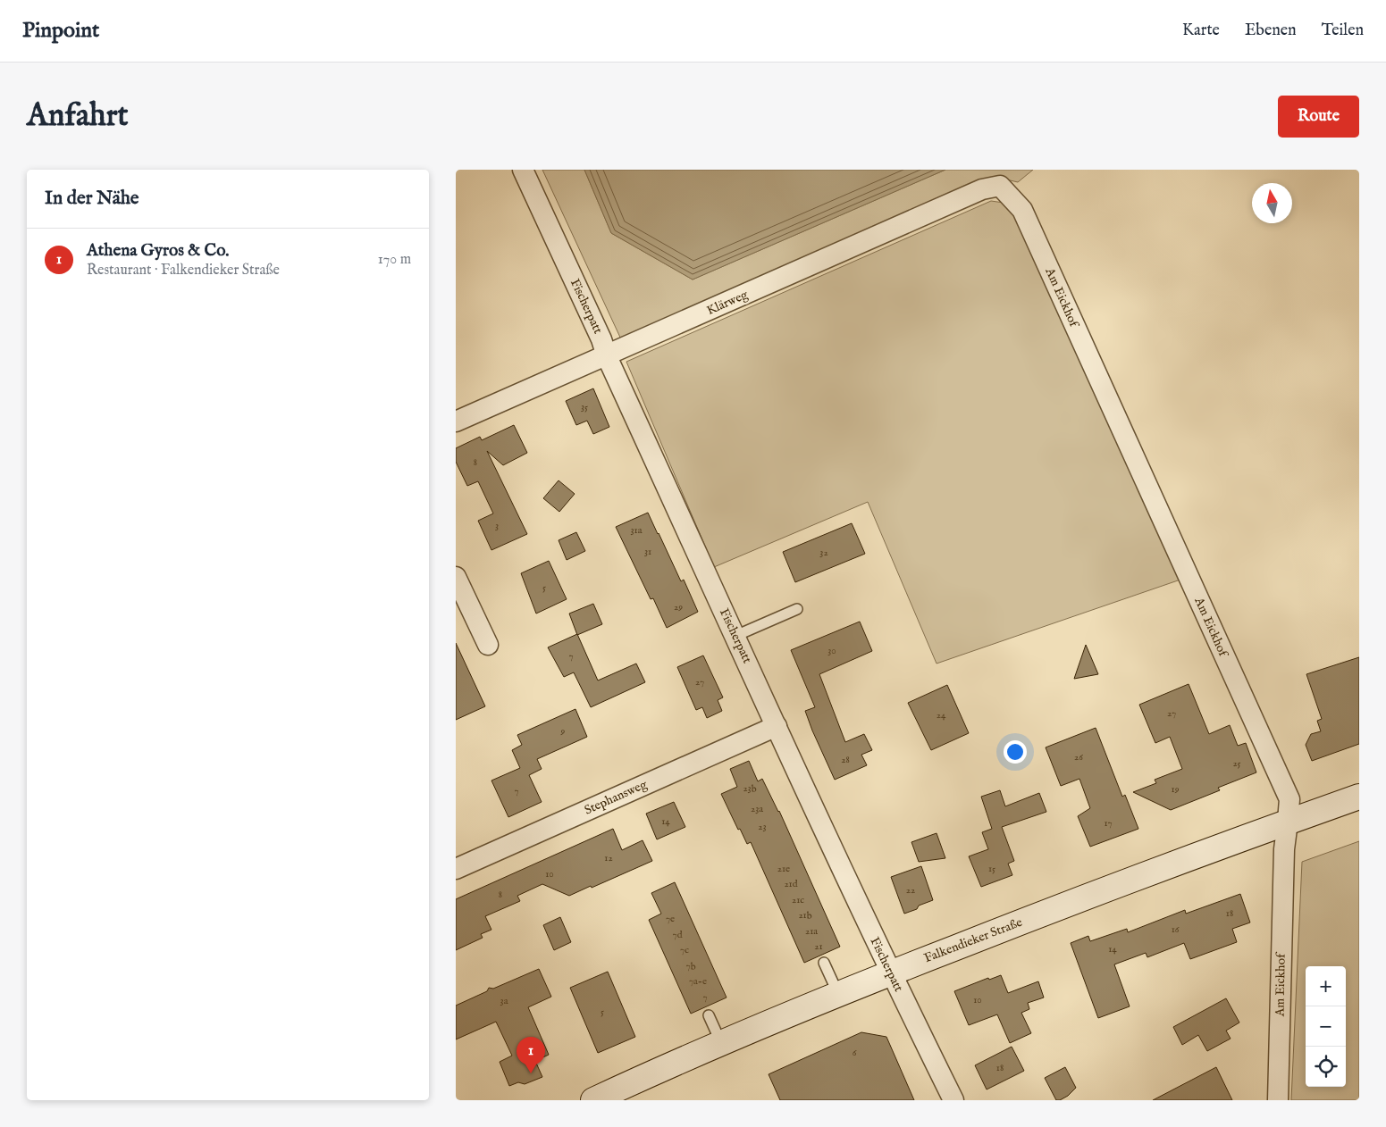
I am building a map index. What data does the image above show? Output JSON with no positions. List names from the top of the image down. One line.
{"streets":{"street":["Am Eickhof","Klärweg","Fischerpatt","Stephansweg","Falkendieker Straße"]},"crossings":[["Am Eickhof","Klärweg"],["Am Eickhof","Falkendieker Straße"],["Klärweg","Fischerpatt"],["Fischerpatt","Stephansweg"],["Fischerpatt","Falkendieker Straße"]],"house_numbers":["35","8","3","31a","31","32","5","29","30","7","27","27","24","9","26","28","25","23b","19","7","23a","14","17","23","12","21e","15","10","21d","22","8","21c","18","21b","7e","16","21a","7d","21","14","7c","7b","7a-e","7","10","3a","5","6","18"],"north":"top","page":{"header":"Pinpoint","nav":["Karte","Ebenen","Teilen"],"buttons":"Route","title":"Anfahrt","heading":"In der Nähe","list":[{"mark":"1","name":"Athena Gyros & Co.","note":"Restaurant · Falkendieker Straße","value":"170 m"}],"map_buttons":["+","−"],"pins":"1"}}
